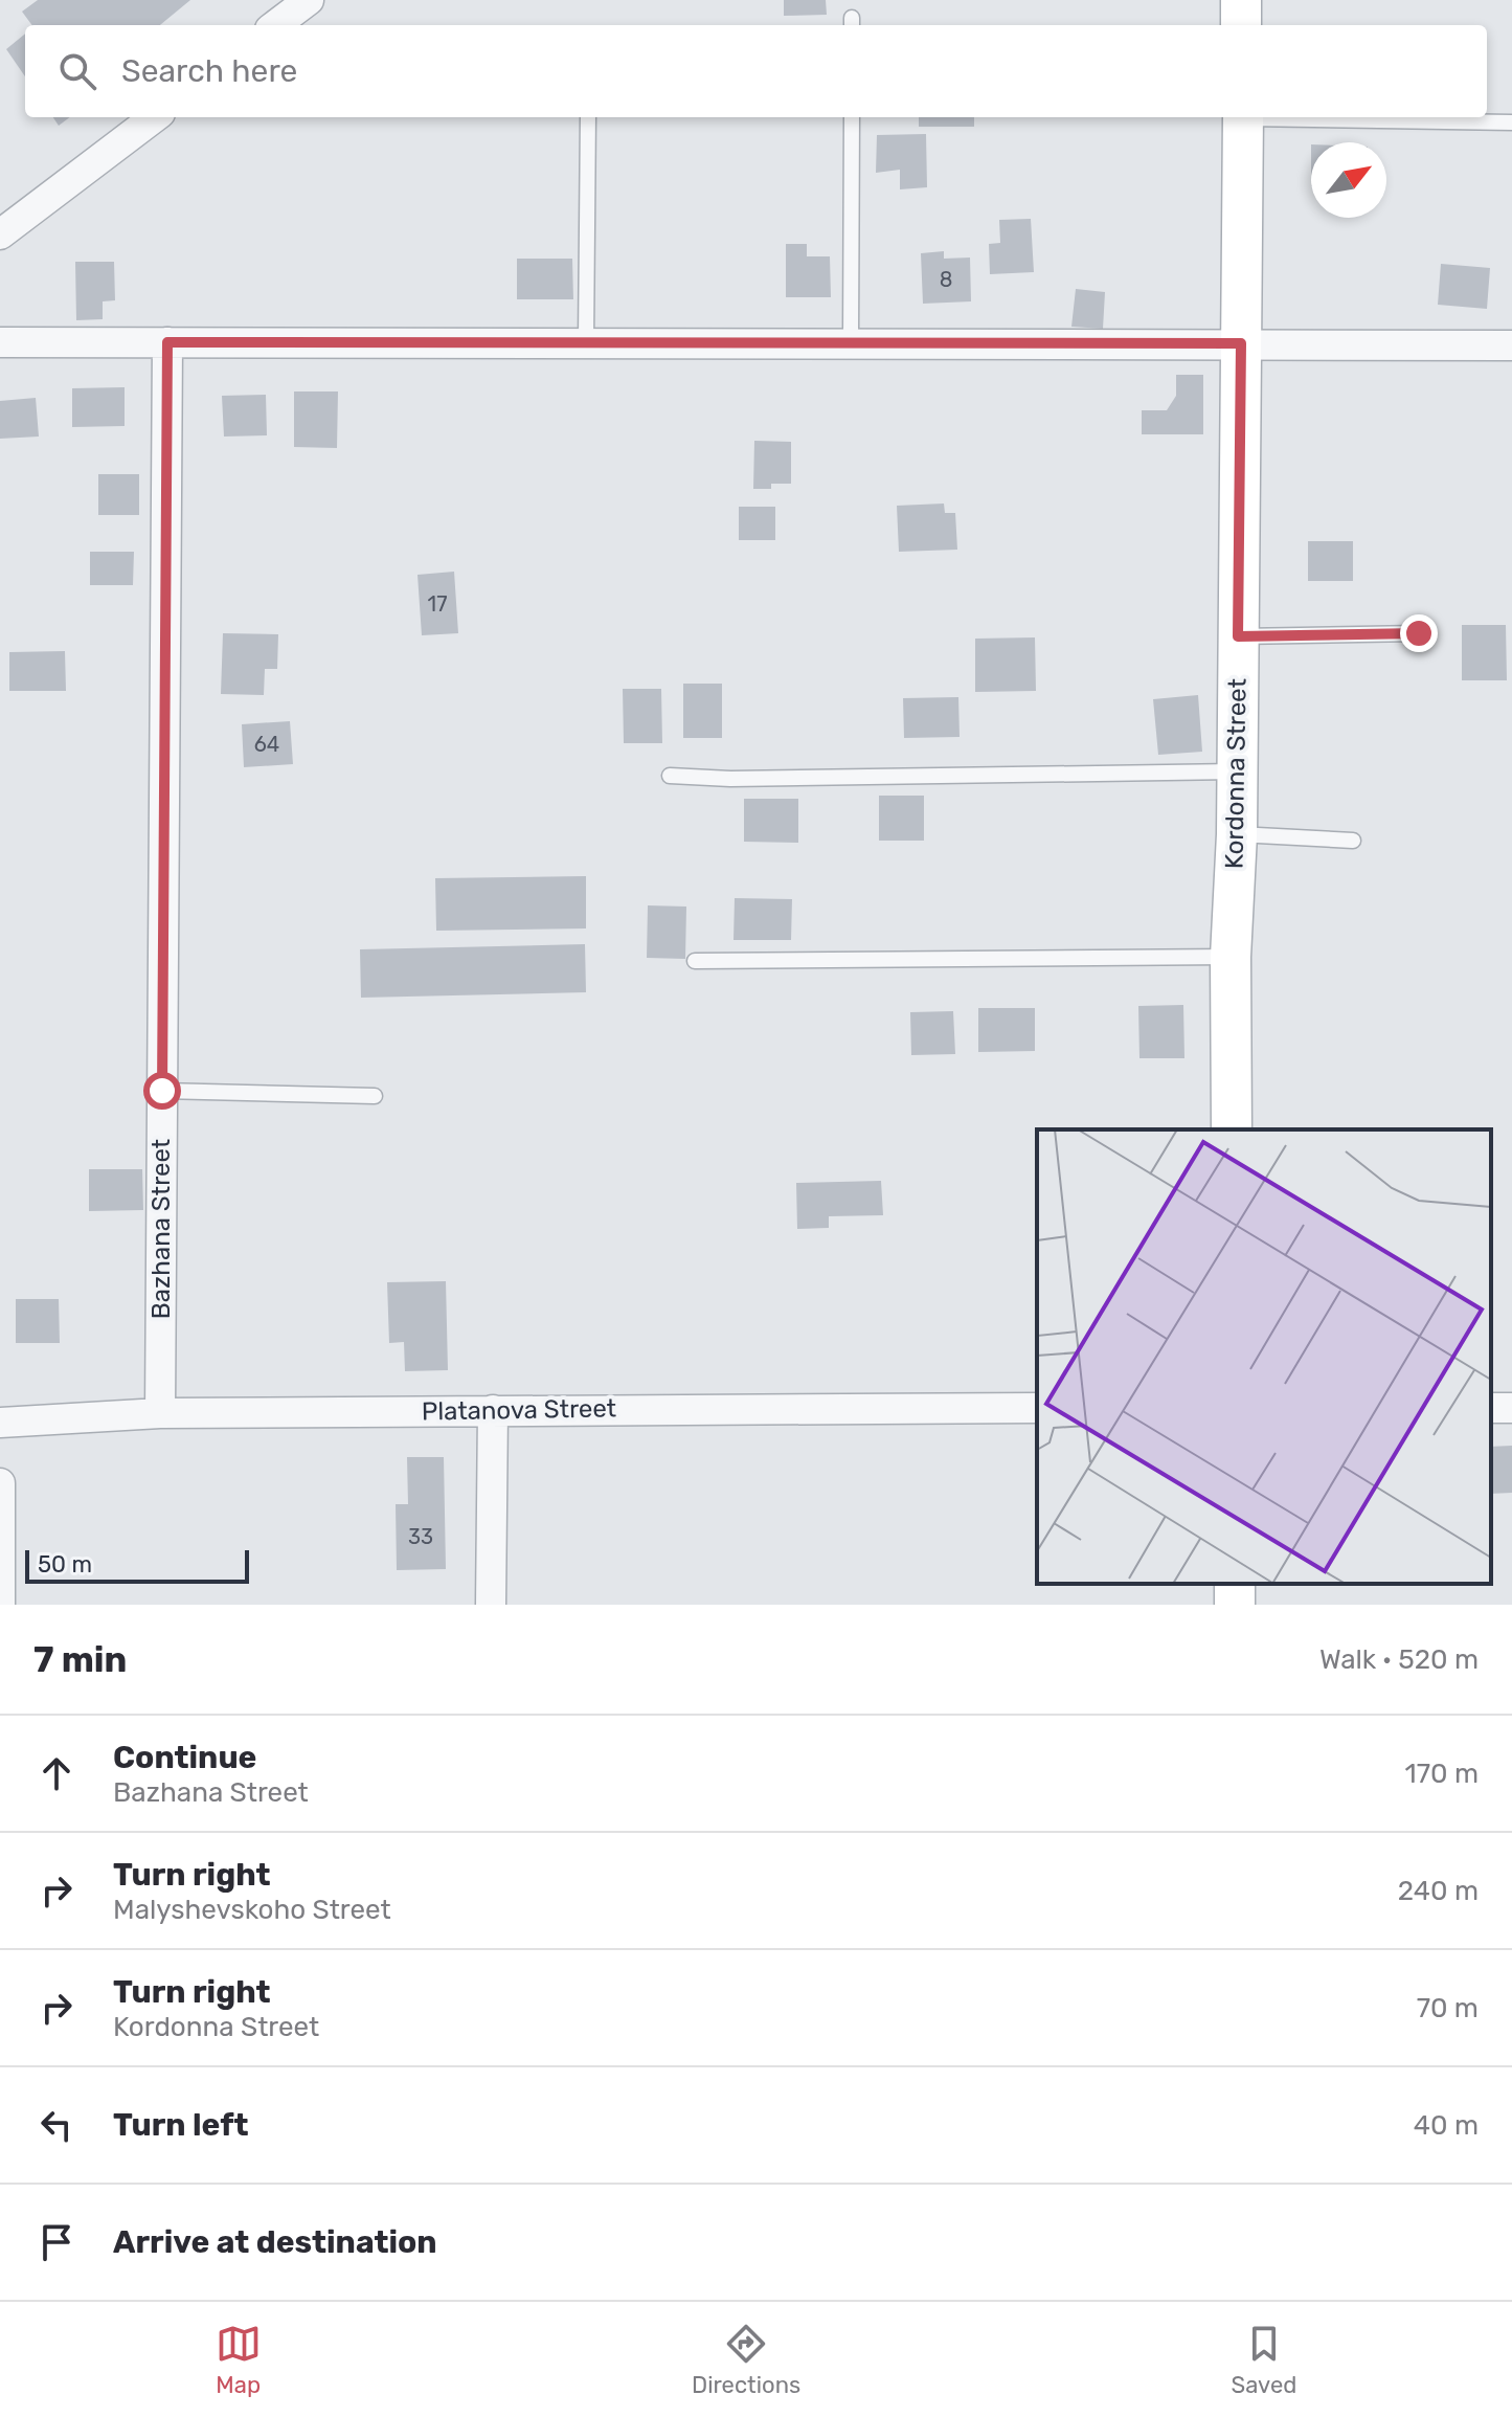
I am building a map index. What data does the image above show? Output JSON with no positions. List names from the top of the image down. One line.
{"streets":{"main road":["Kordonna Street"],"street":["Bazhana Street","Platanova Street"]},"crossings":[["Bazhana Street","Platanova Street"]],"house_numbers":["8","17","64","33"],"scale_bar":"50 m","north":"top right","page":{"search":"Search here","scale":"50 m","heading":["7 min","Walk · 520 m"],"list":[["Continue","Bazhana Street","170 m"],["Turn right","Malyshevskoho Street","240 m"],["Turn right","Kordonna Street","70 m"],["Turn left","40 m"],"Arrive at destination"],"nav":["Map","Directions","Saved"]}}
